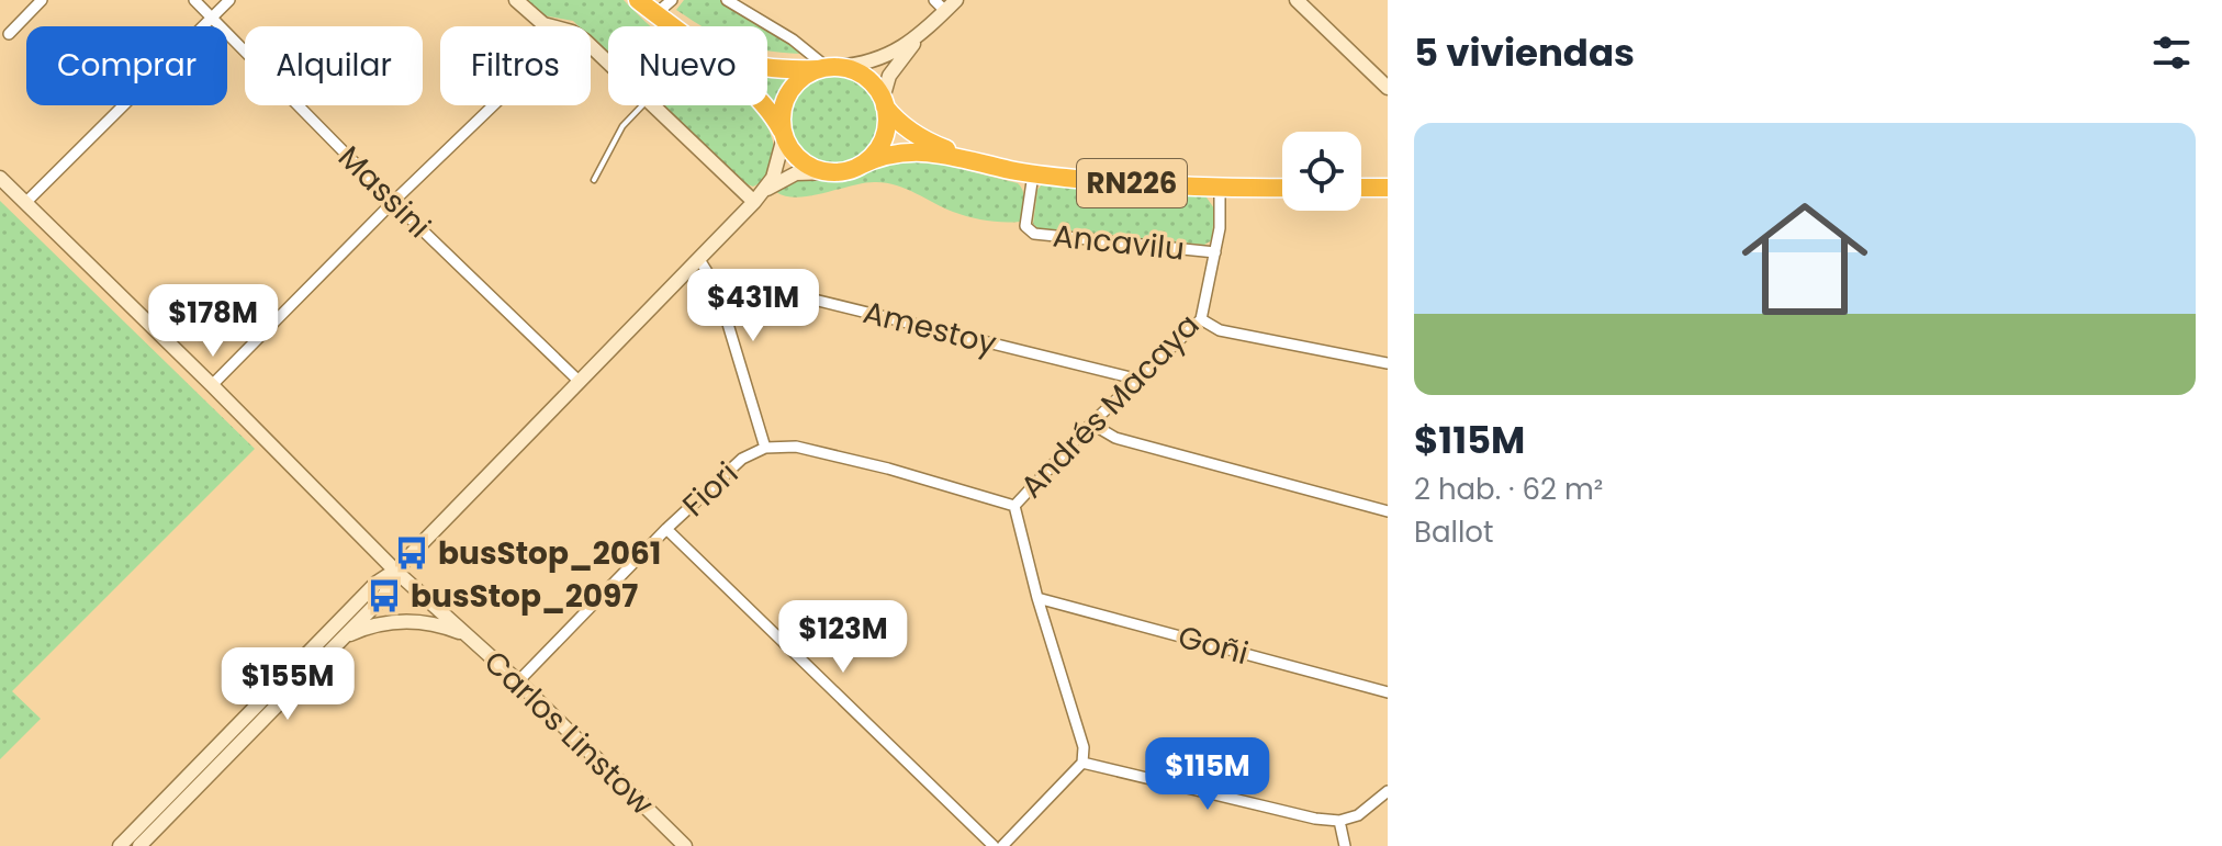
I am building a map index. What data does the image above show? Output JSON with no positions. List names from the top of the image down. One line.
{"streets":{"highway":["RN226"],"main road":["Carlos Linstow"],"street":["Massini","Ancavilu","Amestoy","Andrés Macaya","Fiori","Goñi"]},"crossings":[["RN226","Ancavilu"],["RN226","Andrés Macaya"],["Ancavilu","Andrés Macaya"],["Amestoy","Andrés Macaya"],["Amestoy","Fiori"],["Andrés Macaya","Goñi"],["Fiori","Carlos Linstow"]],"places":{"bus stop":["busStop_2061","busStop_2097"]},"page":{"heading":"5 viviendas","chip":["Comprar","Alquilar","Filtros","Nuevo"],"list":[{"name":"$115M","note":"2 hab. · 62 m² · Ballot"}],"price":["$431M","$178M","$123M","$155M","$115M"]}}
